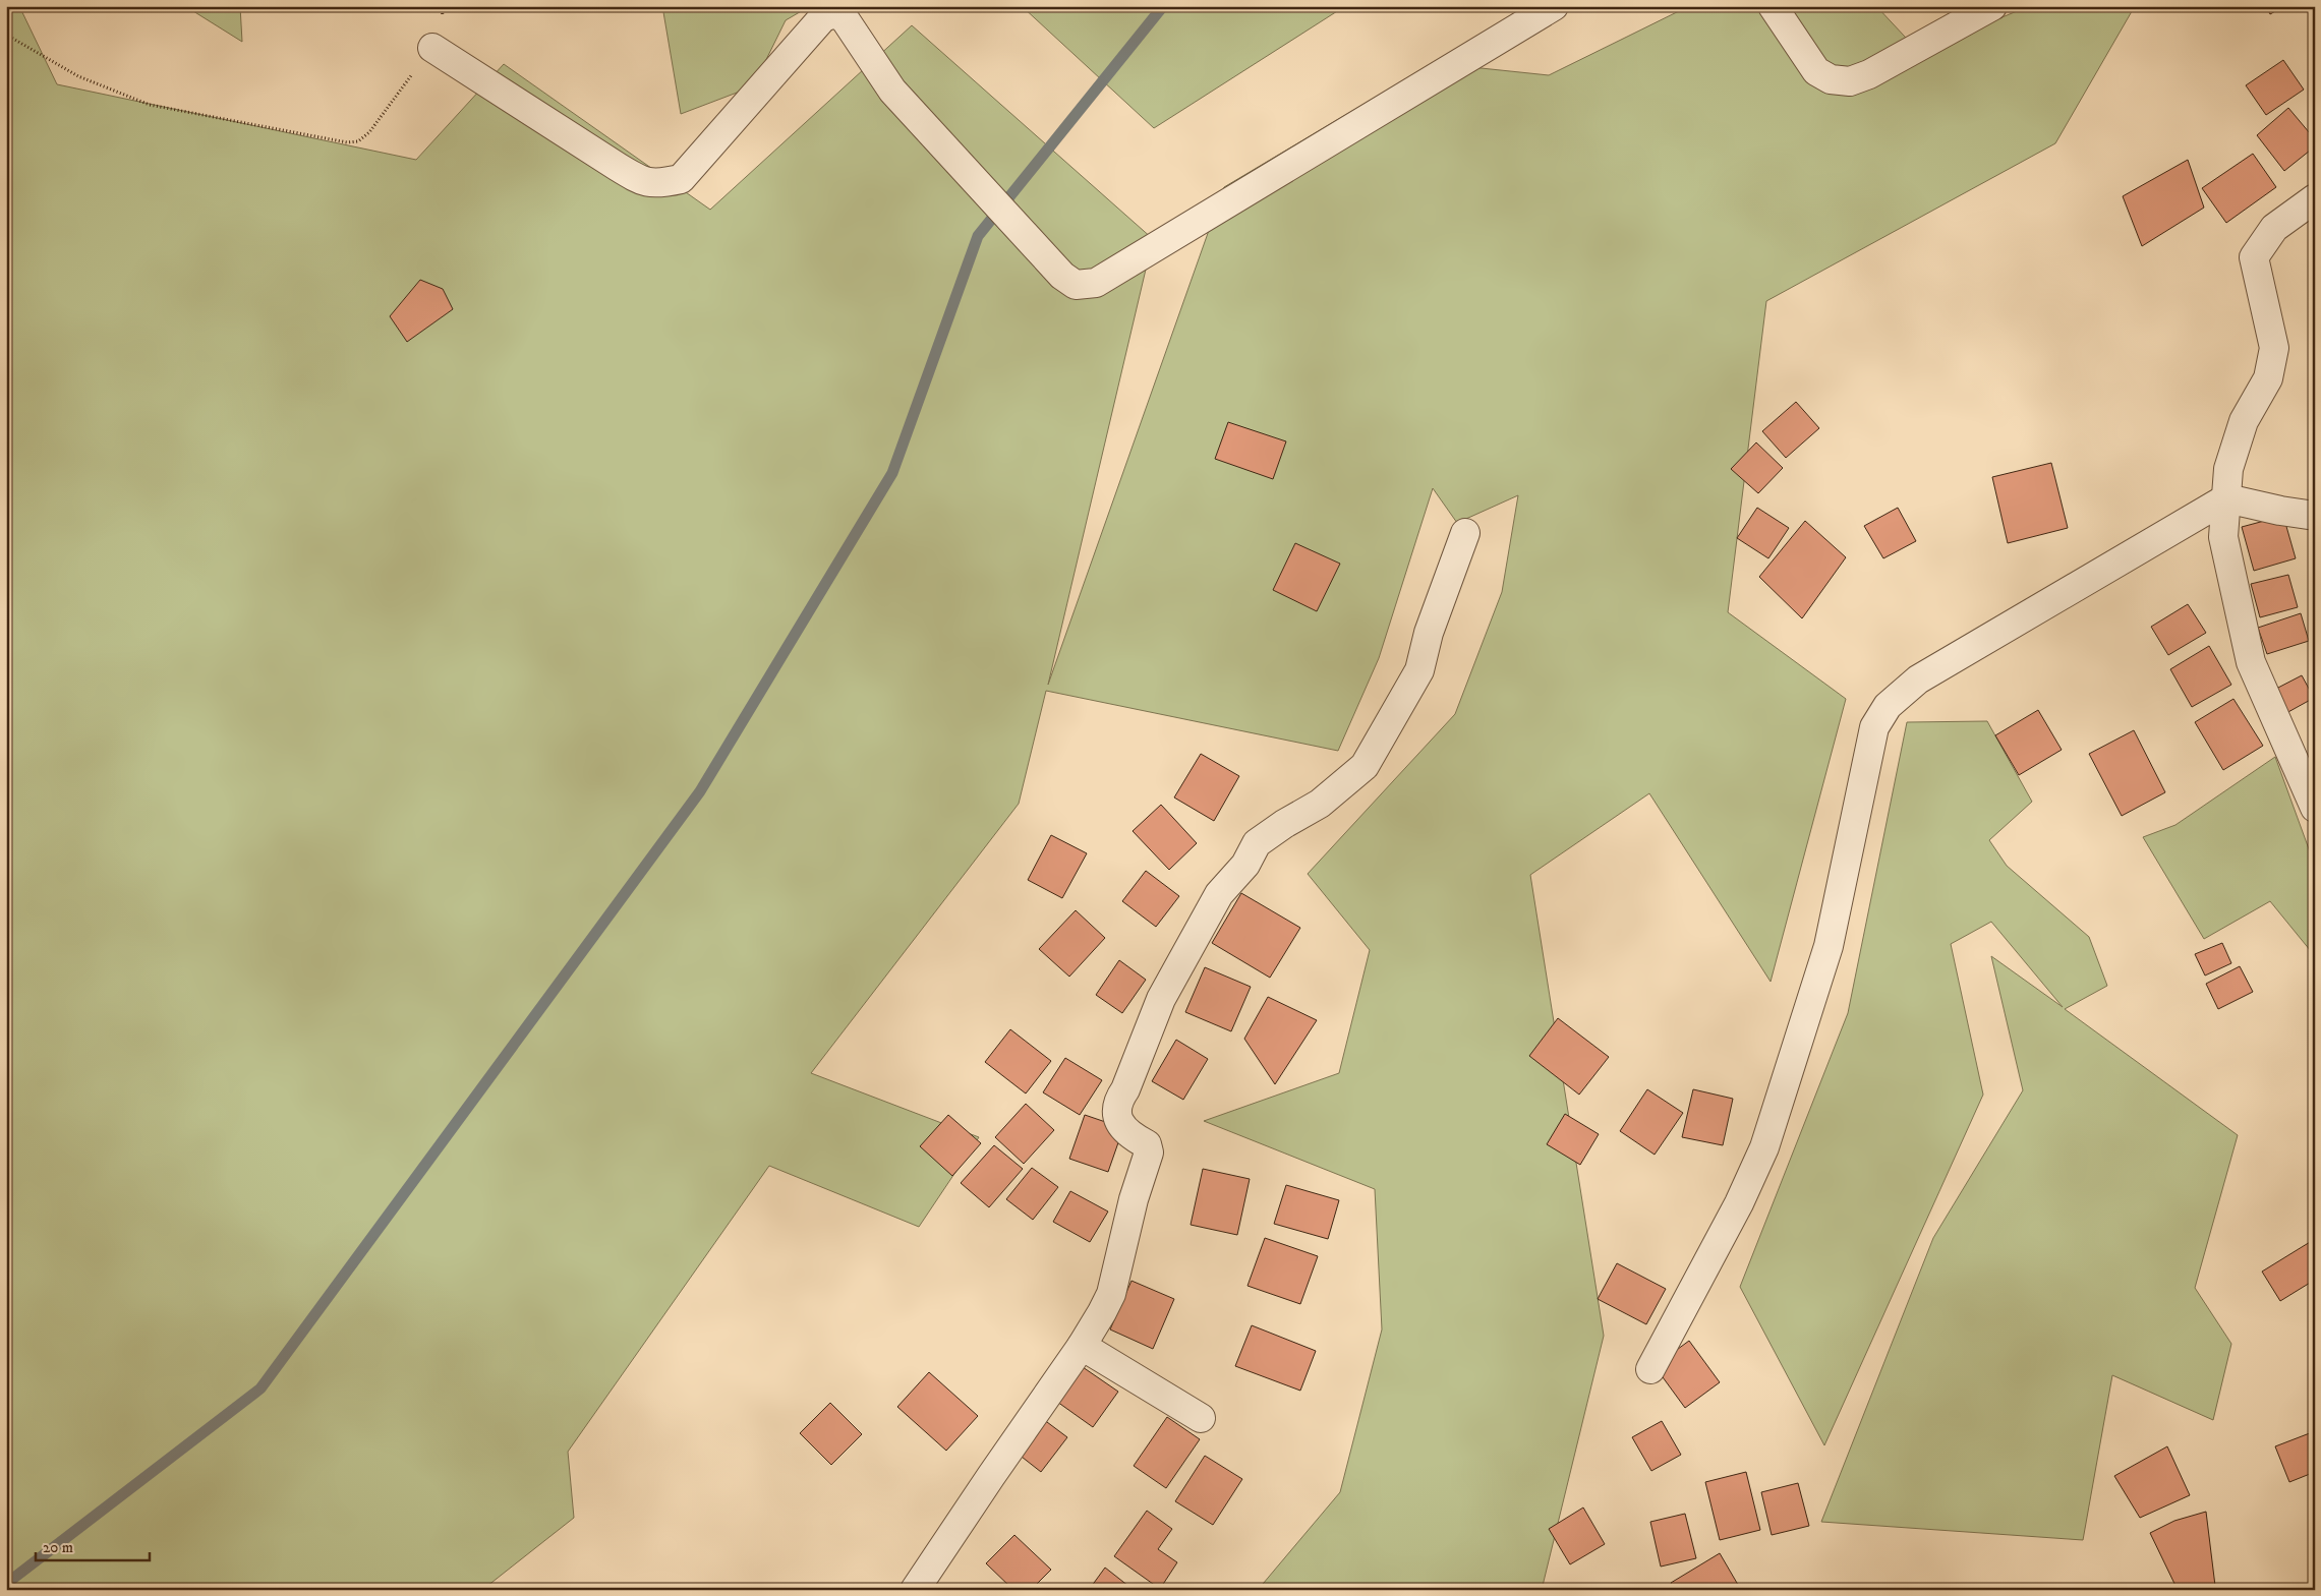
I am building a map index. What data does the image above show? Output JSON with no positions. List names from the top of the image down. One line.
{"scale_bar":"20 m"}
